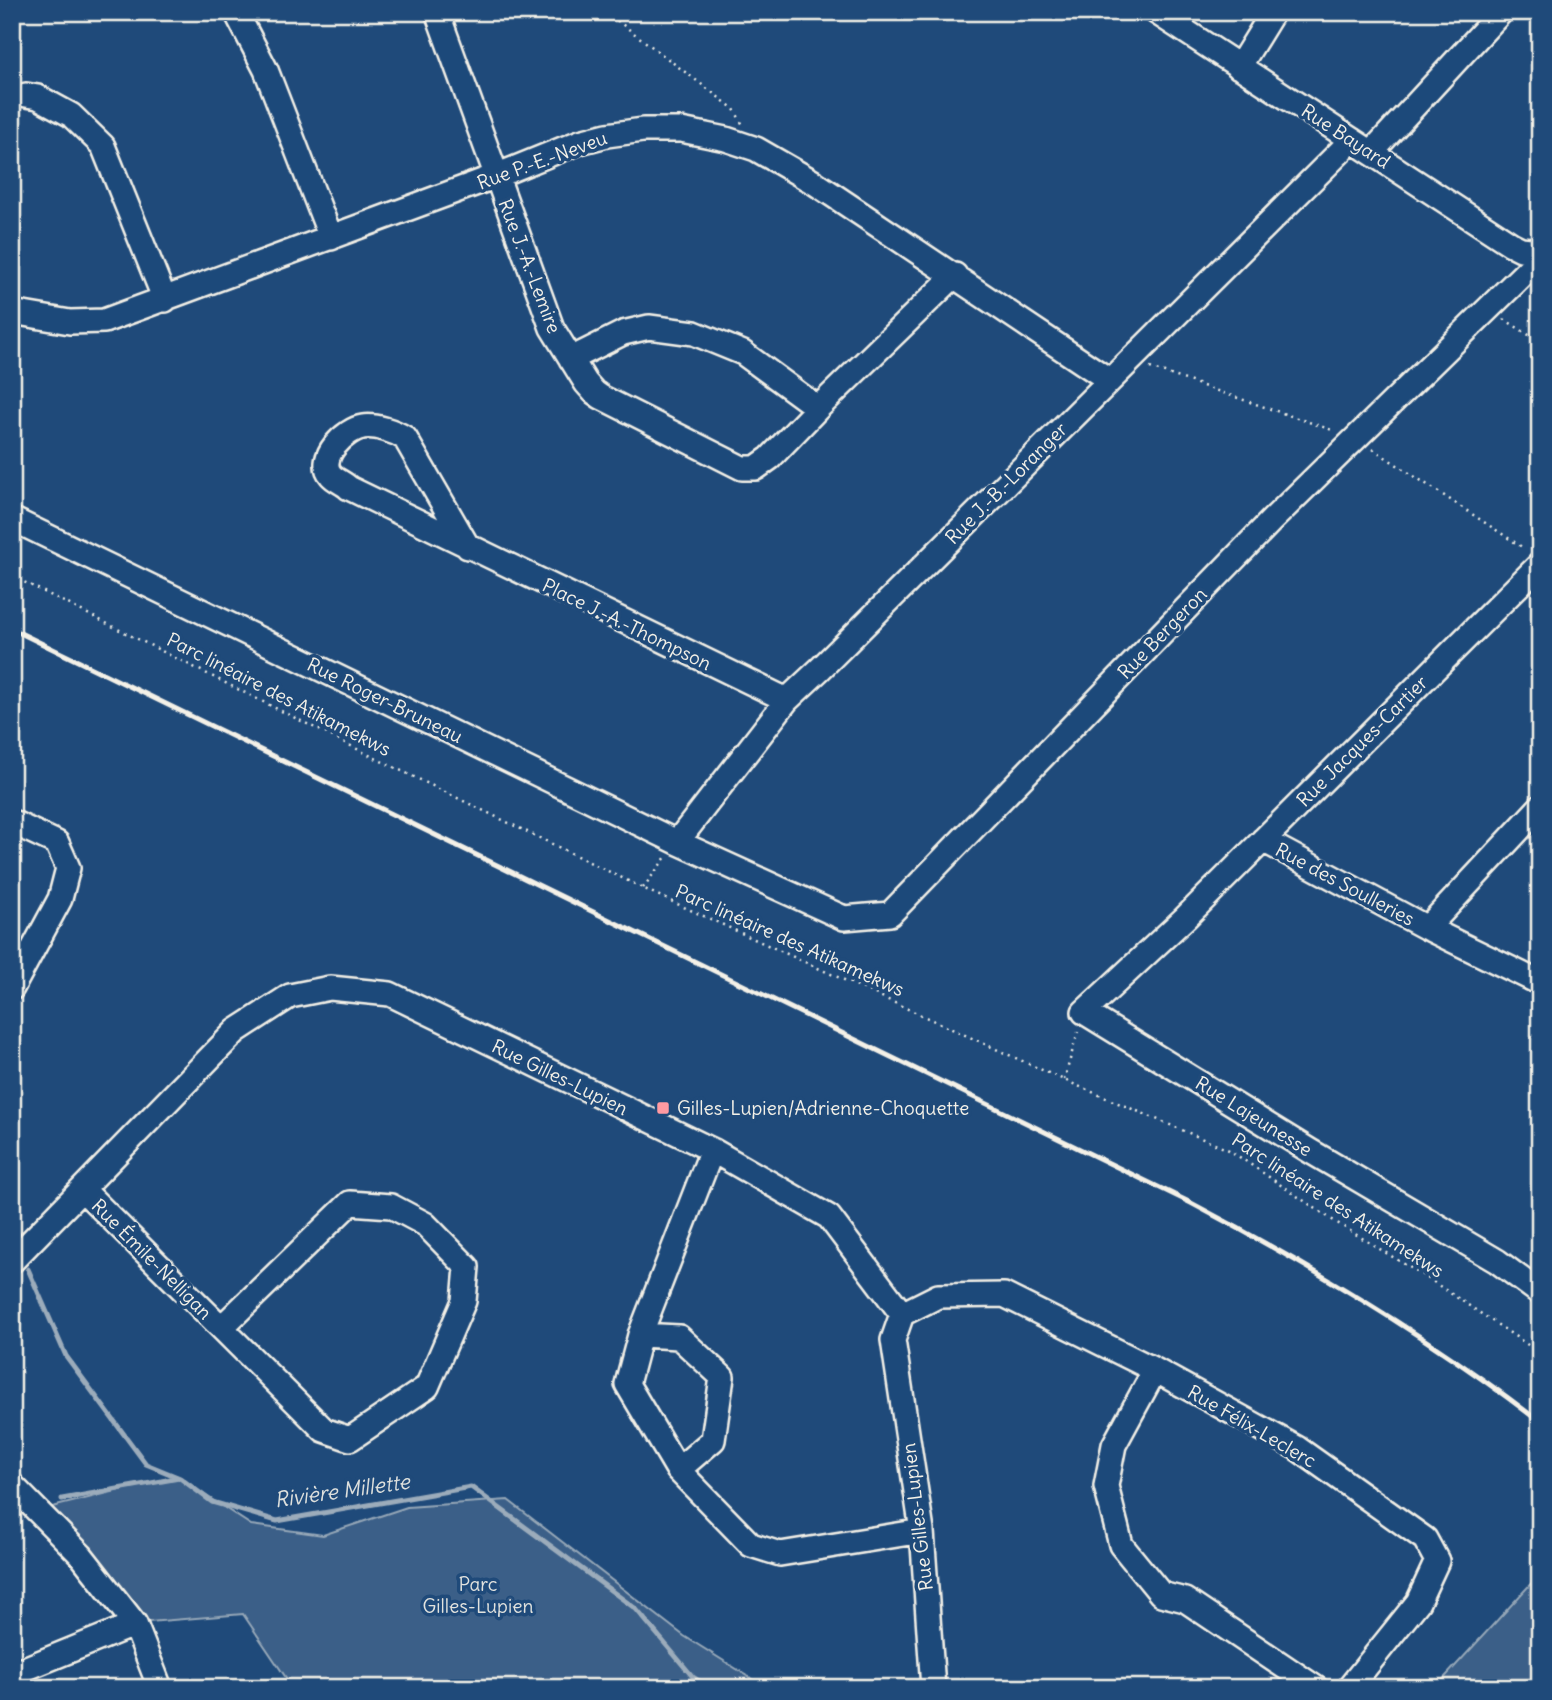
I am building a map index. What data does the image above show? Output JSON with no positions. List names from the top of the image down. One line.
{"streets":{"street":["Rue Bayard","Rue P.-E.-Neveu","Rue J.-A.-Lemire","Rue J.-B.-Loranger","Place J.-A.-Thompson","Rue Bergeron","Rue Roger-Bruneau","Rue Jacques-Cartier","Rue des Soulleries","Rue Gilles-Lupien","Rue Lajeunesse","Rue Émile-Nelligan","Rue Félix-Leclerc"],"path":["Parc linéaire des Atikamekws"]},"crossings":[["Rue Bayard","Rue J.-B.-Loranger"],["Rue P.-E.-Neveu","Rue J.-A.-Lemire"],["Rue P.-E.-Neveu","Rue J.-B.-Loranger"],["Rue J.-B.-Loranger","Place J.-A.-Thompson"],["Rue J.-B.-Loranger","Rue Roger-Bruneau"],["Rue Bergeron","Rue Roger-Bruneau"],["Rue Jacques-Cartier","Rue des Soulleries"],["Rue Jacques-Cartier","Rue Lajeunesse"],["Rue Gilles-Lupien","Rue Émile-Nelligan"],["Rue Gilles-Lupien","Rue Félix-Leclerc"]],"water":["Rivière Millette"],"parks":["Parc Gilles-Lupien"],"places":{"transit":["Gilles-Lupien/Adrienne-Choquette"]}}
